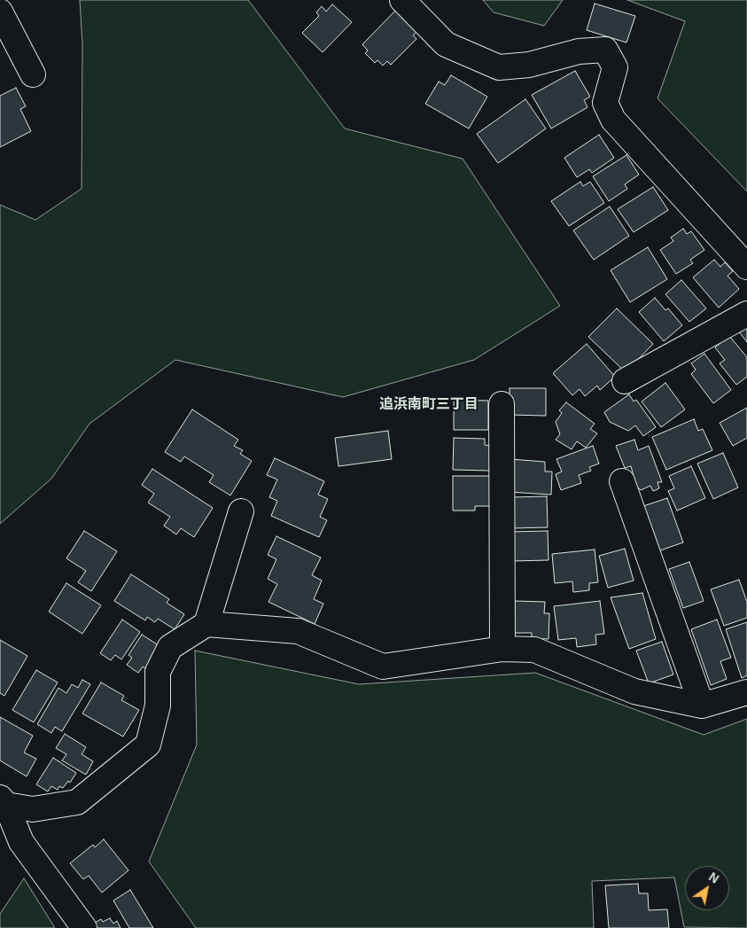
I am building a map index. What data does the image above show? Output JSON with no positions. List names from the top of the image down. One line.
{"districts":["追浜南町三丁目"],"north":"top right"}
